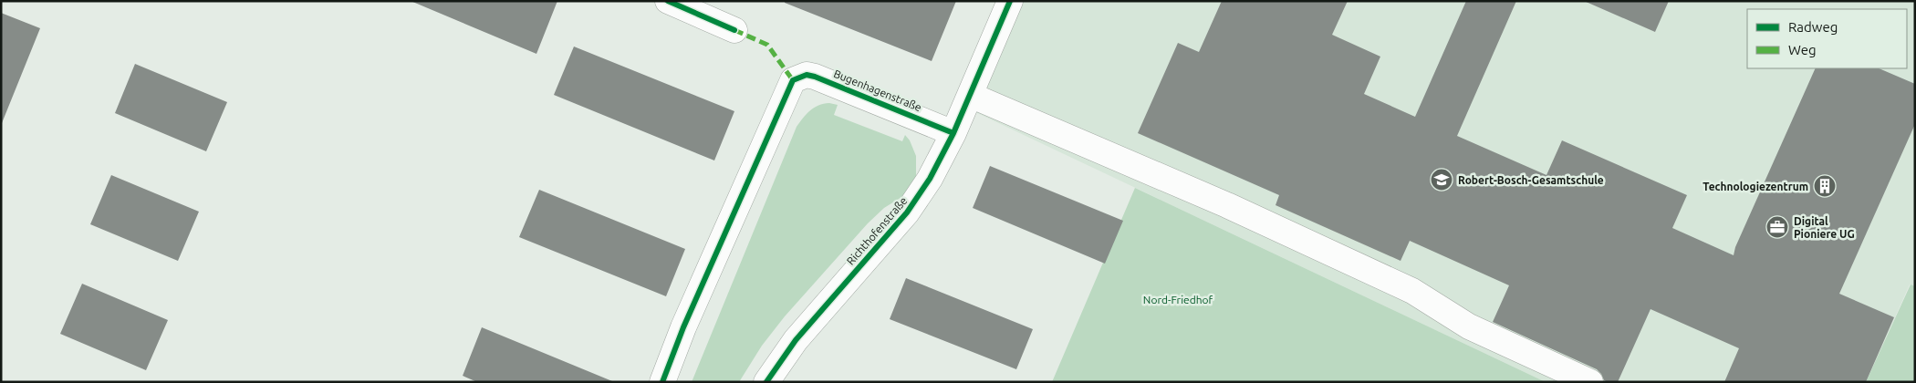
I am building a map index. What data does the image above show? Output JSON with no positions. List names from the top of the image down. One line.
{"streets":{"street":["Bugenhagenstraße","Richthofenstraße"]},"crossings":[["Bugenhagenstraße","Richthofenstraße"]],"parks":["Nord-Friedhof"],"places":{"school or university":["Robert-Bosch-Gesamtschule"],"building":["Technologiezentrum"],"office":["Digital Pioniere UG"]},"legend":["Radweg","Weg"]}
